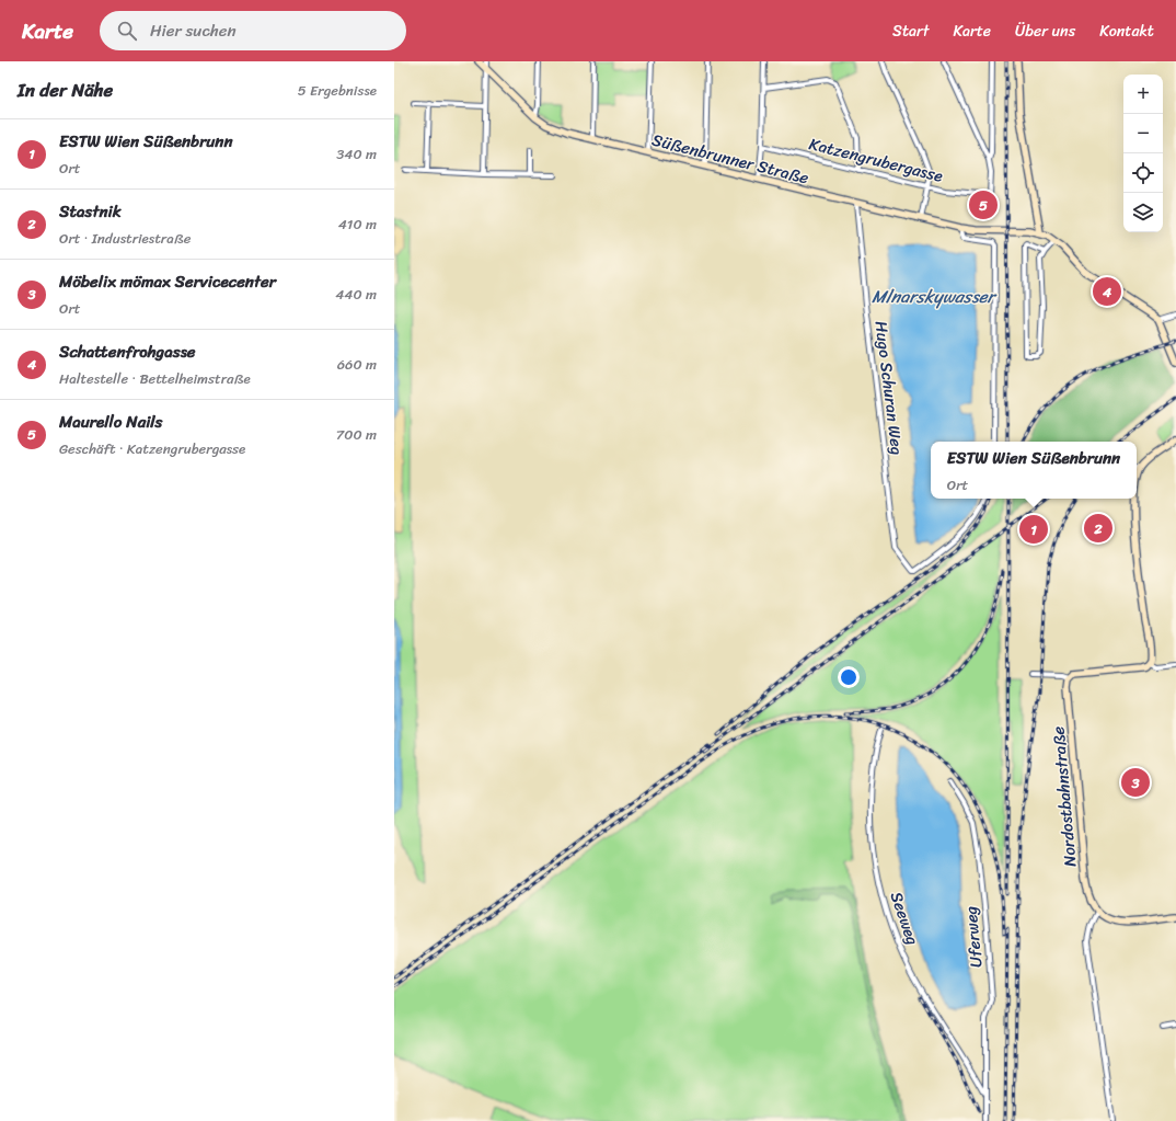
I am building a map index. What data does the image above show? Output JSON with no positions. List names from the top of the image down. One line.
{"streets":{"street":["Süßenbrunner Straße","Katzengrubergasse","Hugo Schuran Weg","Nordostbahnstraße","Seeweg","Uferweg"]},"crossings":[["Süßenbrunner Straße","Hugo Schuran Weg"],["Seeweg","Uferweg"]],"water":["Mlnarskywasser"],"page":{"header":"Karte","search":"Hier suchen","nav":["Start","Karte","Über uns","Kontakt"],"heading":["In der Nähe","5 Ergebnisse"],"map_buttons":["+","−"],"list":[{"mark":"1","name":"ESTW Wien Süßenbrunn","note":"Ort","value":"340 m"},{"mark":"2","name":"Stastnik","note":"Ort · Industriestraße","value":"410 m"},{"mark":"3","name":"Möbelix mömax Servicecenter","note":"Ort","value":"440 m"},{"mark":"4","name":"Schattenfrohgasse","note":"Haltestelle · Bettelheimstraße","value":"660 m"},{"mark":"5","name":"Maurello Nails","note":"Geschäft · Katzengrubergasse","value":"700 m"}],"pins":["5","4","2","1","3"],"popup":["ESTW Wien Süßenbrunn","Ort"]}}
